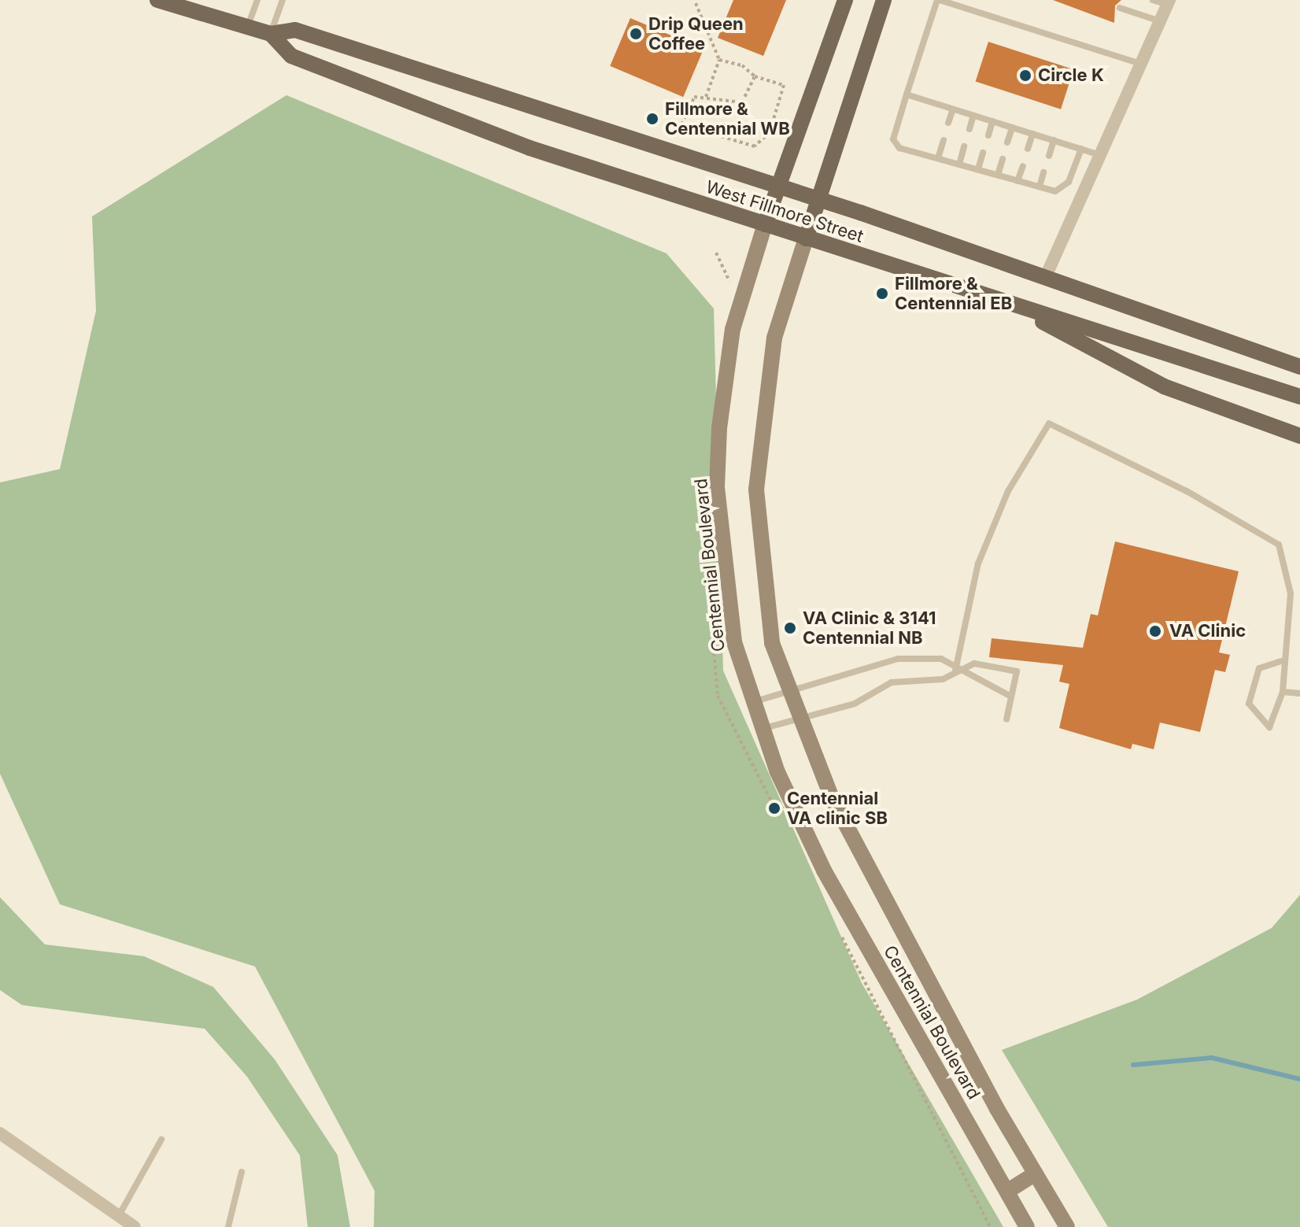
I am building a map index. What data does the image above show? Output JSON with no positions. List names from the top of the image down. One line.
{"streets":{"main road":["West Fillmore Street","Centennial Boulevard"]},"crossings":[["West Fillmore Street","Centennial Boulevard"]],"places":["Drip Queen Coffee","Circle K","Fillmore & Centennial WB","Fillmore & Centennial EB","VA Clinic & 3141 Centennial NB","VA Clinic","Centennial VA clinic SB"]}
